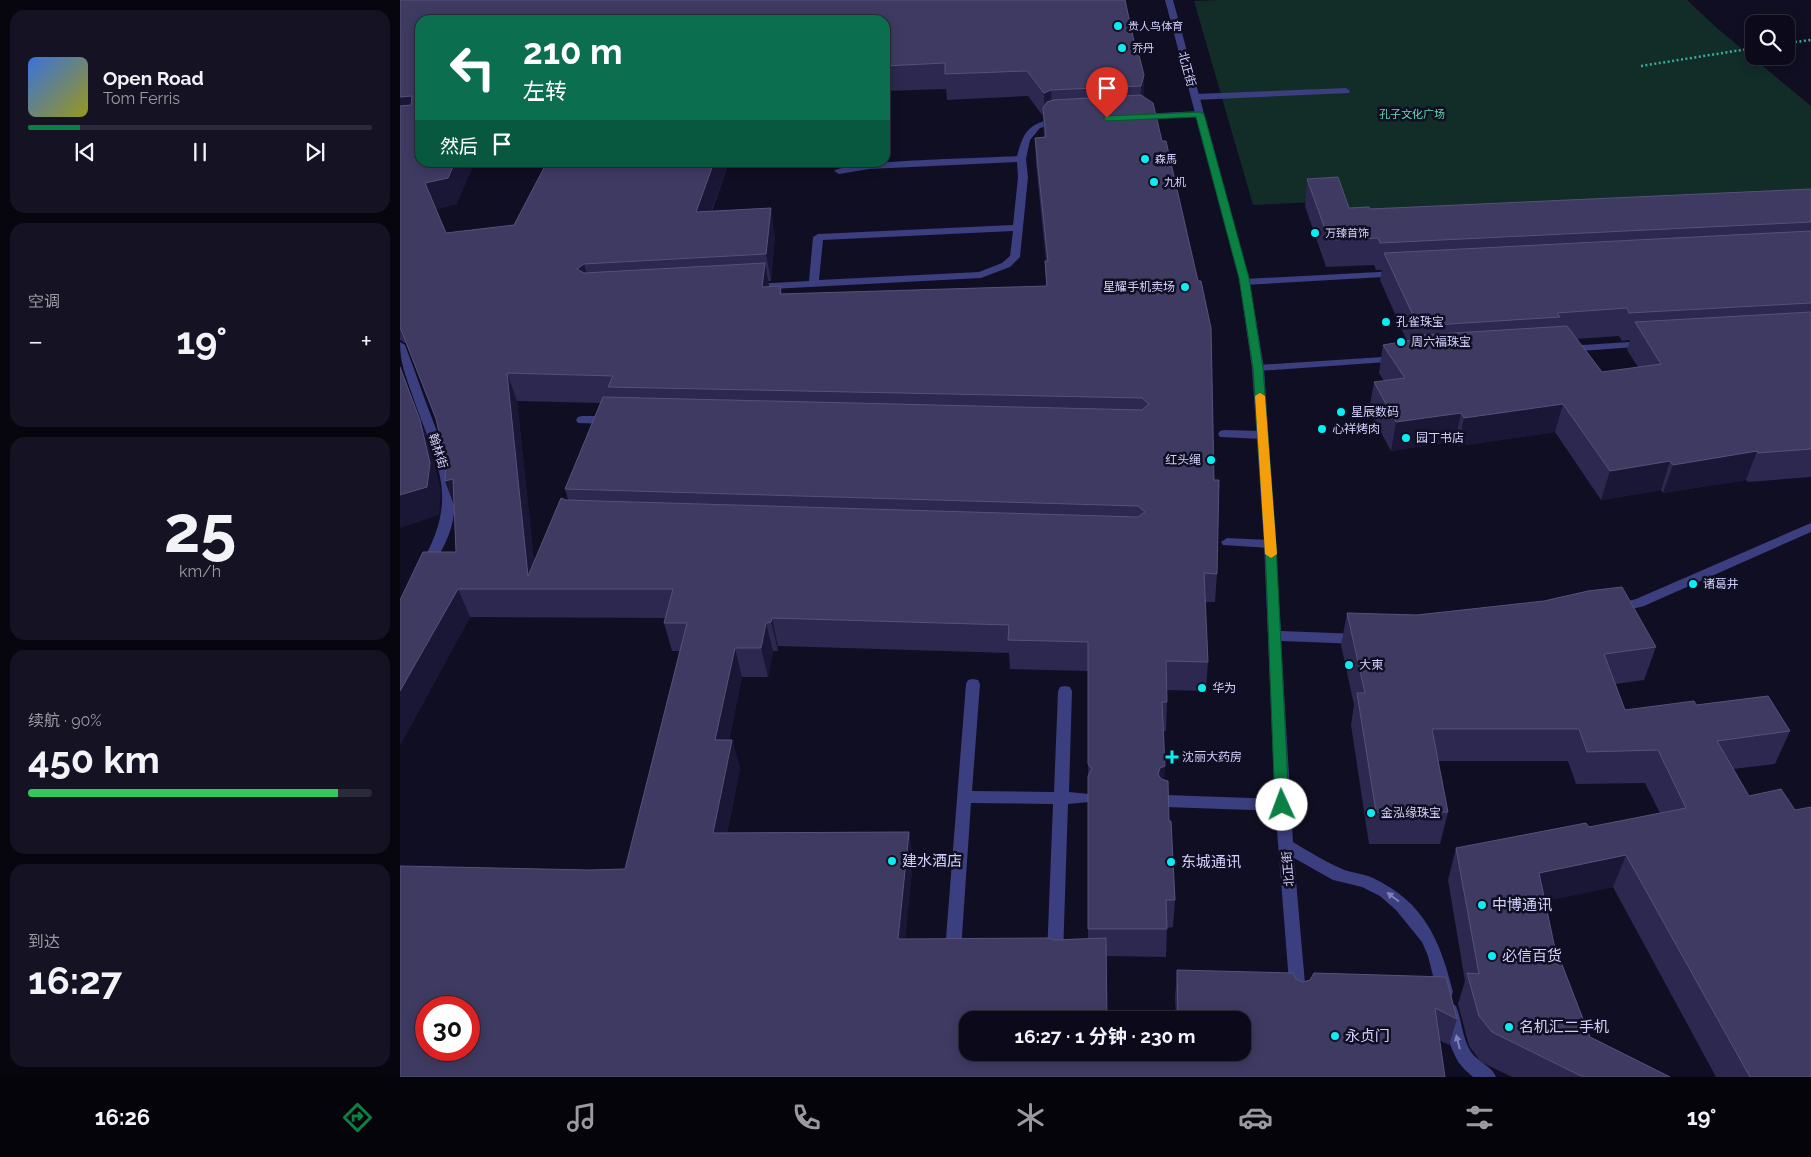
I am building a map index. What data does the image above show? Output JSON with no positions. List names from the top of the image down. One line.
{"streets":{"street":["北正街","翰林街"]},"parks":["孔子文化广场"],"places":{"other":["贵人鸟体育","乔丹","森馬","九机","万臻首饰","星耀手机卖场","孔雀珠宝","周六福珠宝","星辰数码","心祥烤肉","园丁书店","红头绳","诸葛井","大東","华为","金泓缘珠宝","建水酒店","东城通讯","中博通讯","必信百货","名机汇二手机","永贞门"],"health":["沈丽大药房"]},"page":{"turn":["210 m","左转"],"song":["Open Road","Tom Ferris"],"then":"然后","tile":["空调",["25","km/h"],["续航 · 90%","450 km"],["到达","16:27"]],"heat":["−","19°","+"],"limit":"30","trip":"16:27 · 1 分钟 · 230 m","tabs":["16:26","19°"]}}
